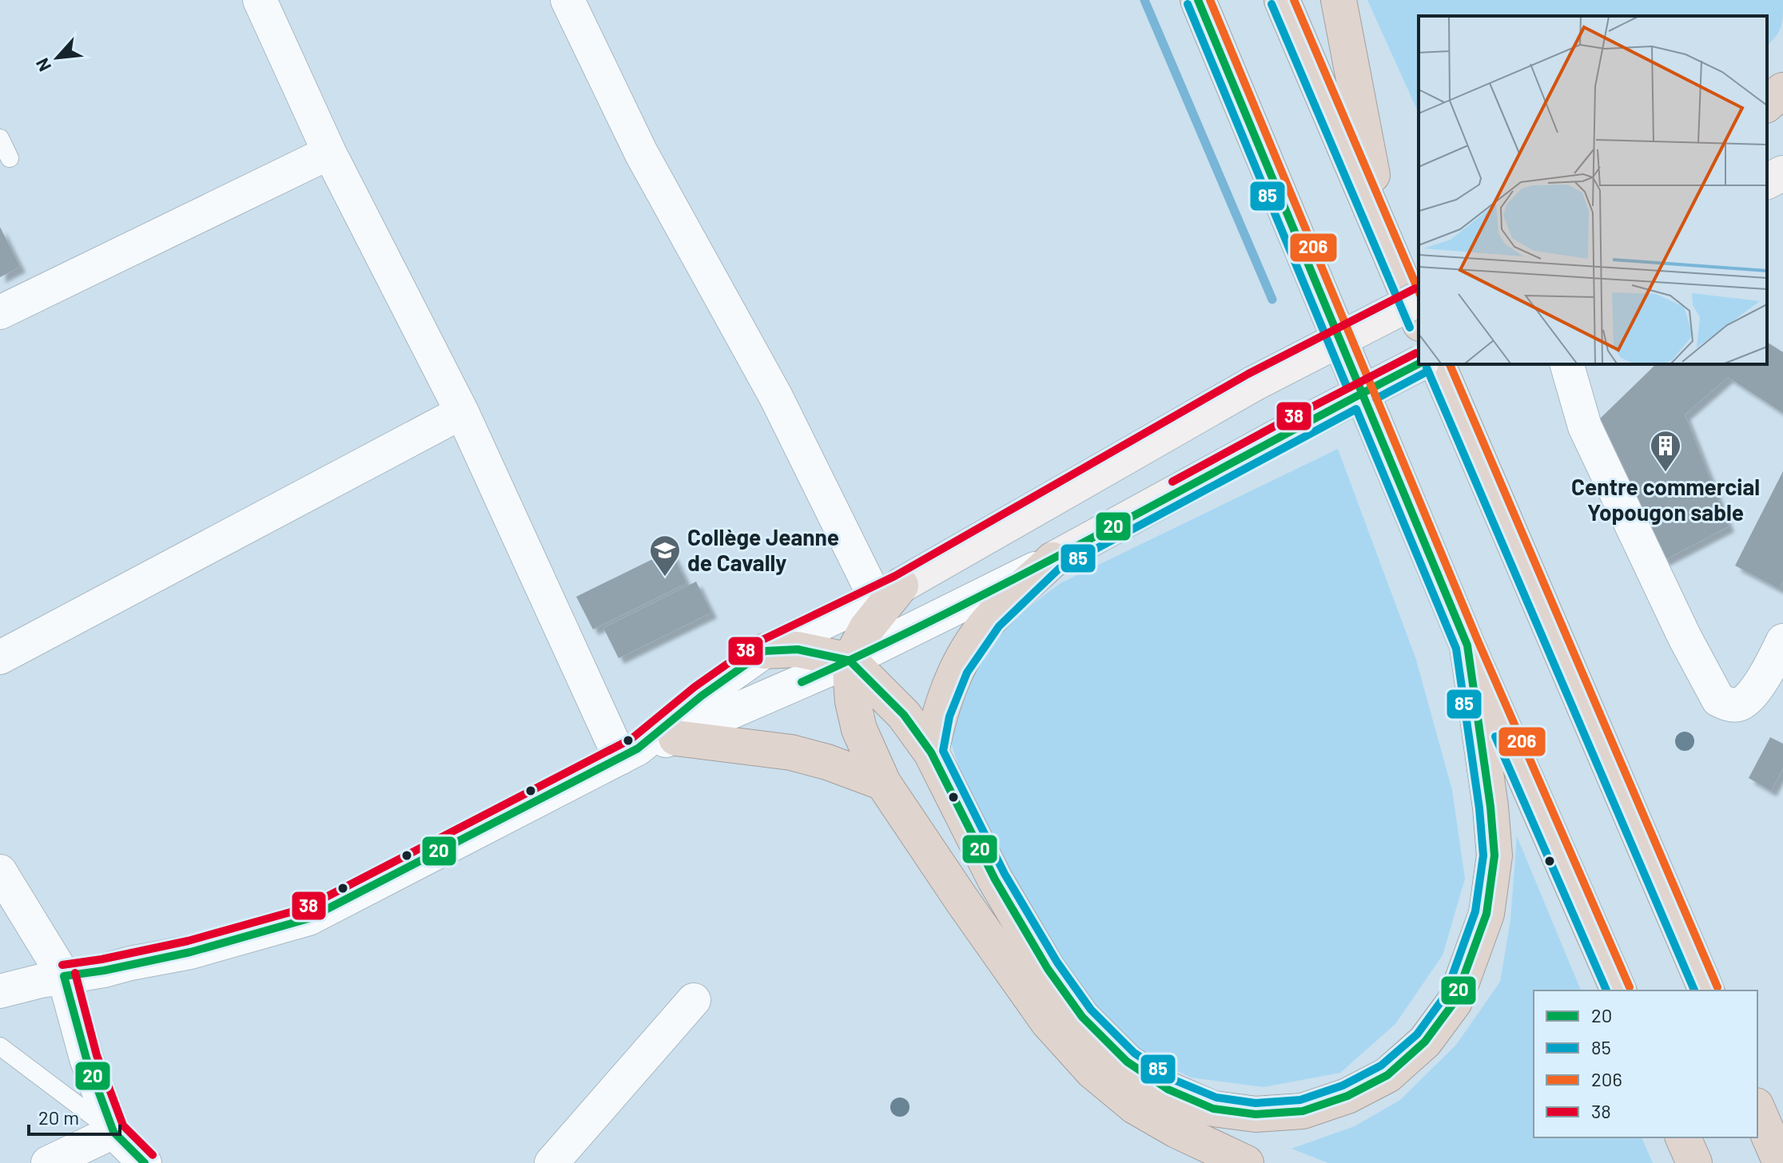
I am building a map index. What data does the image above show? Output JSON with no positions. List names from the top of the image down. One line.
{"places":{"building":["Centre commercial Yopougon sable"],"school or university":["Collège Jeanne de Cavally"]},"lines":["transit line 20","transit line 206","transit line 85","transit line 38"],"legend":["20","85","206","38"],"scale_bar":"20 m","north":"bottom left"}
